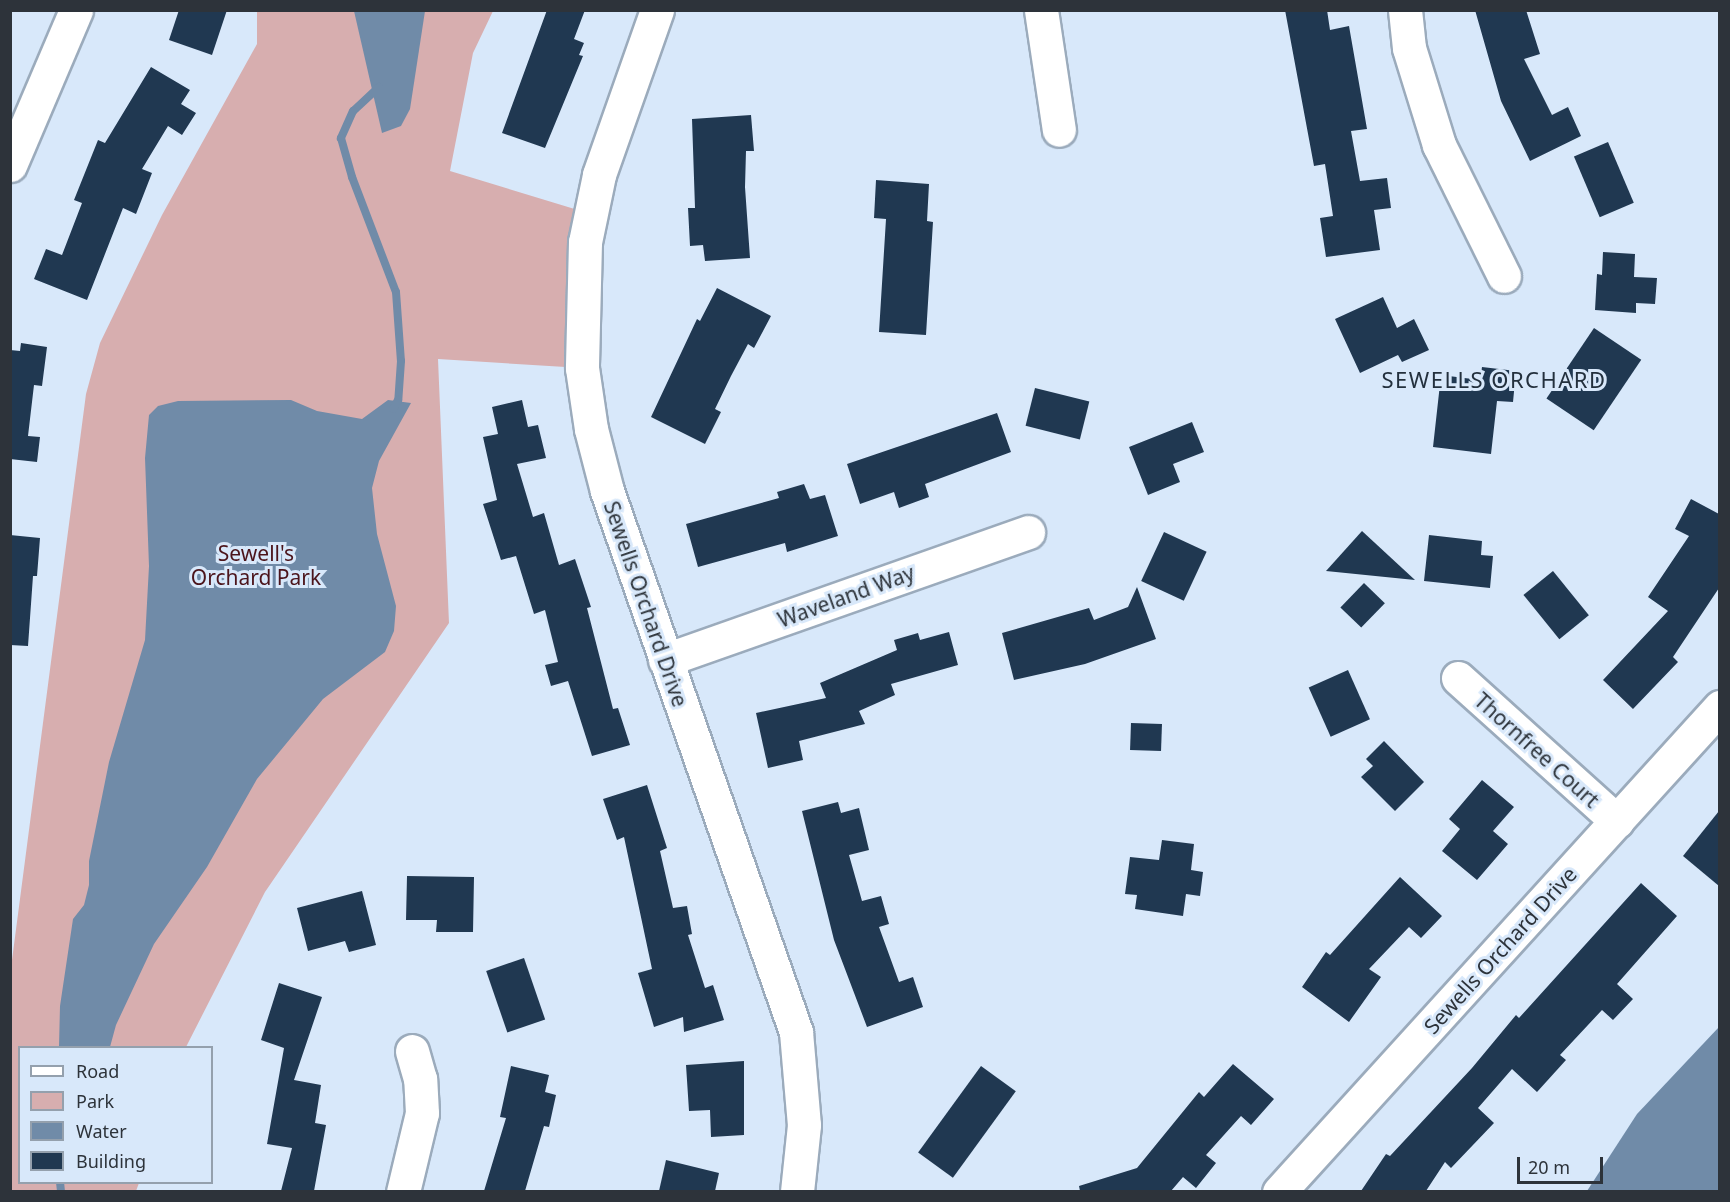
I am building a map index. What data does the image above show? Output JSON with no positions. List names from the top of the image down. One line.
{"streets":{"street":["Waveland Way","Sewells Orchard Drive","Thornfree Court"]},"crossings":[["Waveland Way","Sewells Orchard Drive"],["Sewells Orchard Drive","Thornfree Court"]],"districts":["SEWELLS ORCHARD"],"parks":["Sewell's Orchard Park"],"legend":["Road","Park","Water","Building"],"scale_bar":"20 m"}
